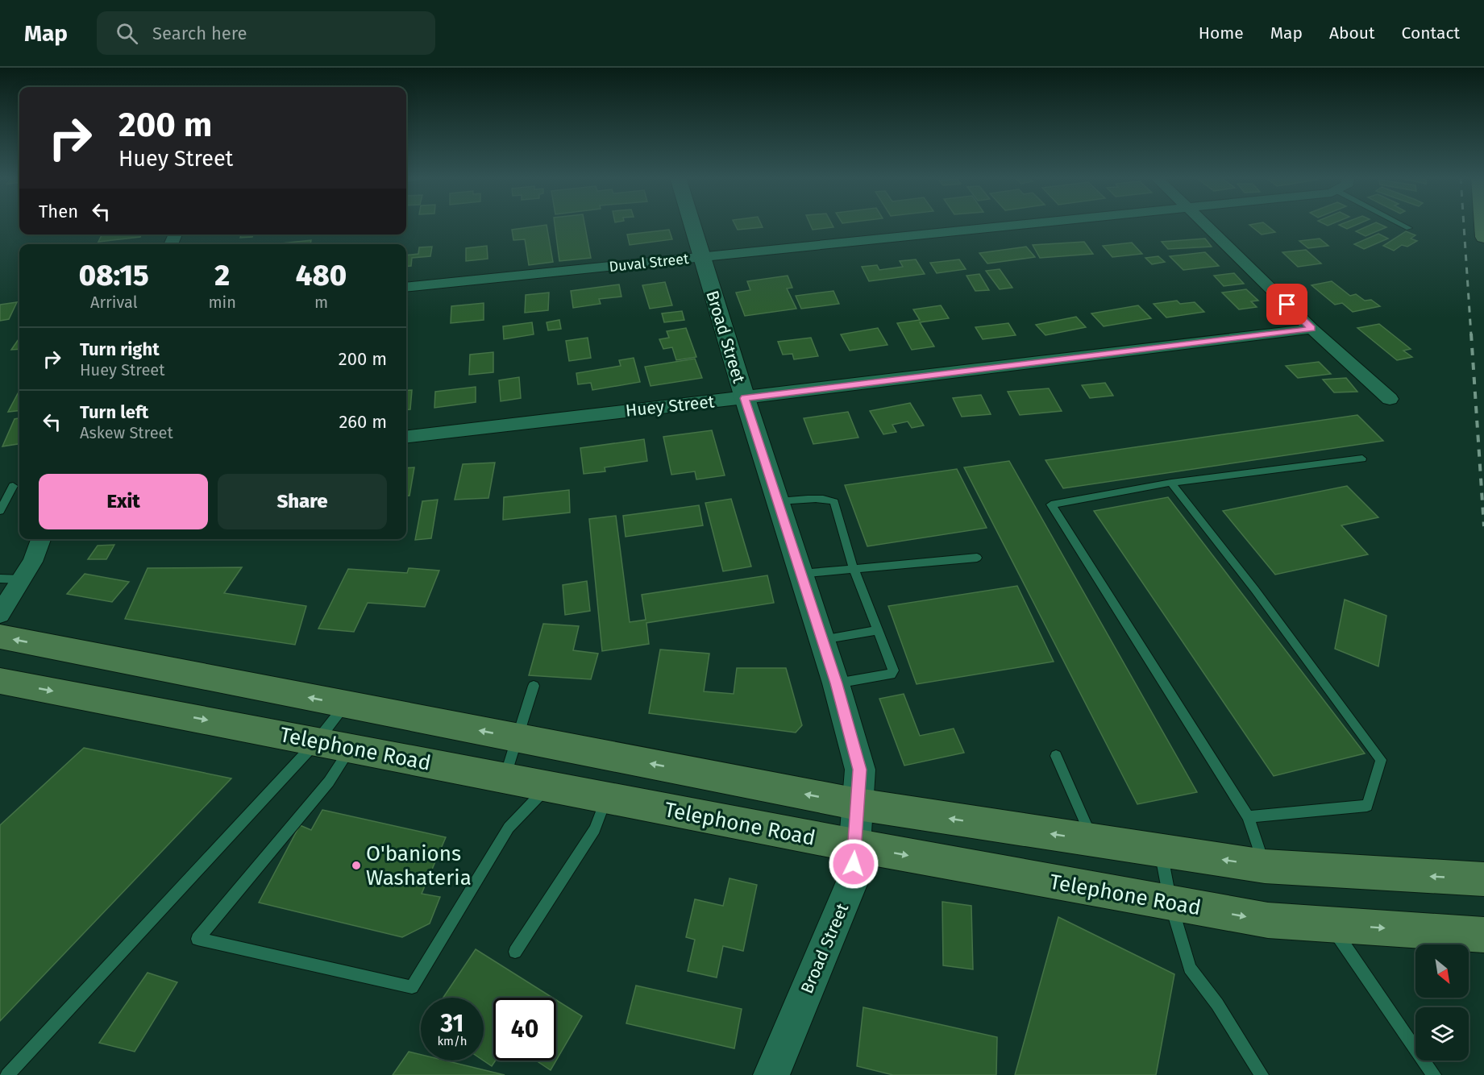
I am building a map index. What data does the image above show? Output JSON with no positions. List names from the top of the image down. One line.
{"streets":{"main road":["Telephone Road"],"street":["Duval Street","Broad Street","Huey Street"]},"crossings":[["Duval Street","Broad Street"],["Broad Street","Huey Street"],["Broad Street","Telephone Road"]],"places":["O'banions Washateria"],"north":"bottom right","page":{"header":"Map","search":"Search here","nav":["Home","Map","About","Contact"],"turn":["200 m","Huey Street"],"then":"Then","eta":["08:15","Arrival","2","min","480","m"],"list":[{"name":"Turn right","note":"Huey Street","value":"200 m"},{"name":"Turn left","note":"Askew Street","value":"260 m"}],"buttons":["Exit","Share"],"speed":"31 km/h","limit":"40"}}
